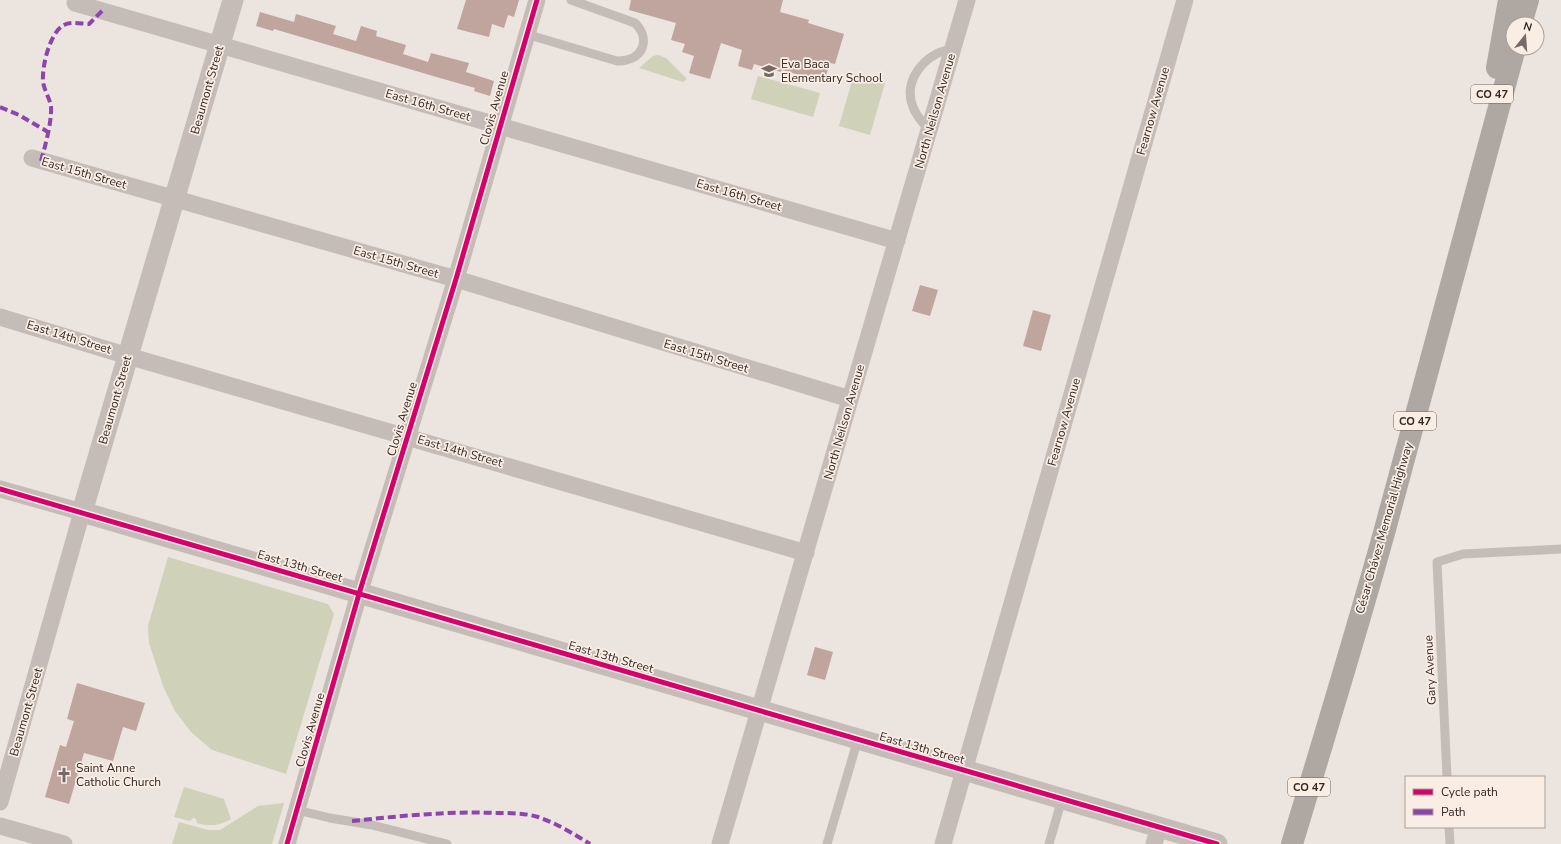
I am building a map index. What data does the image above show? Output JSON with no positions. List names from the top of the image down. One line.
{"streets":{"highway":["CO 47","César Chávez Memorial Highway"],"street":["Beaumont Street","East 16th Street","Clovis Avenue","North Neilson Avenue","Fearnow Avenue","East 15th Street","East 14th Street","East 13th Street"],"lane":["Gary Avenue"]},"crossings":[["Beaumont Street","East 16th Street"],["Beaumont Street","East 15th Street"],["Beaumont Street","East 14th Street"],["Beaumont Street","East 13th Street"],["East 16th Street","Clovis Avenue"],["East 16th Street","North Neilson Avenue"],["Clovis Avenue","East 15th Street"],["Clovis Avenue","East 14th Street"],["Clovis Avenue","East 13th Street"],["North Neilson Avenue","East 15th Street"],["North Neilson Avenue","East 14th Street"],["North Neilson Avenue","East 13th Street"],["Fearnow Avenue","East 13th Street"]],"places":{"school or university":["Eva Baca Elementary School"],"church":["Saint Anne Catholic Church"]},"legend":["Cycle path","Path"],"north":"top"}
